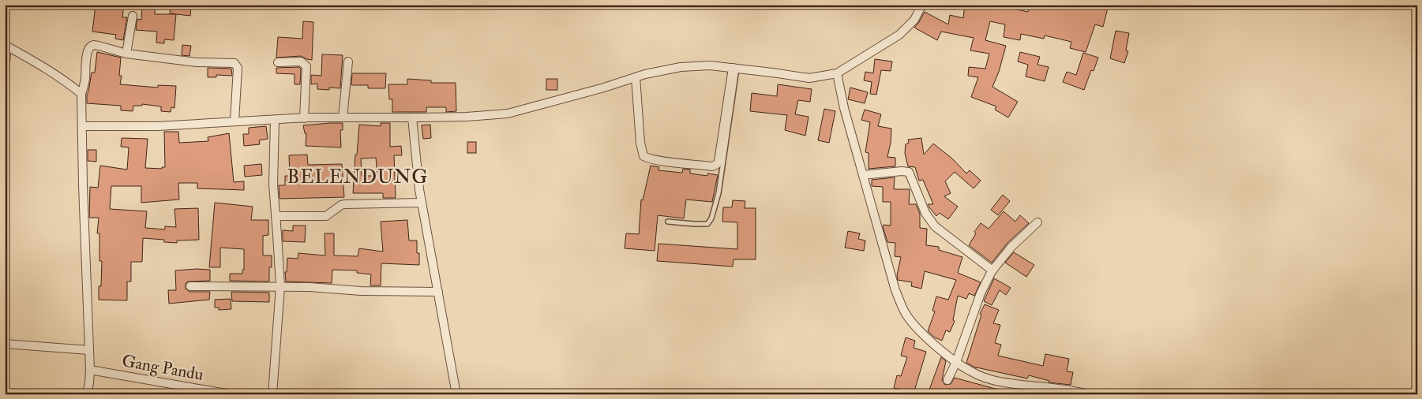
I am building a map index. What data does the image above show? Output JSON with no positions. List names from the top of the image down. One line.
{"streets":{"street":["Gang Pandu"]},"districts":["BELENDUNG"]}
